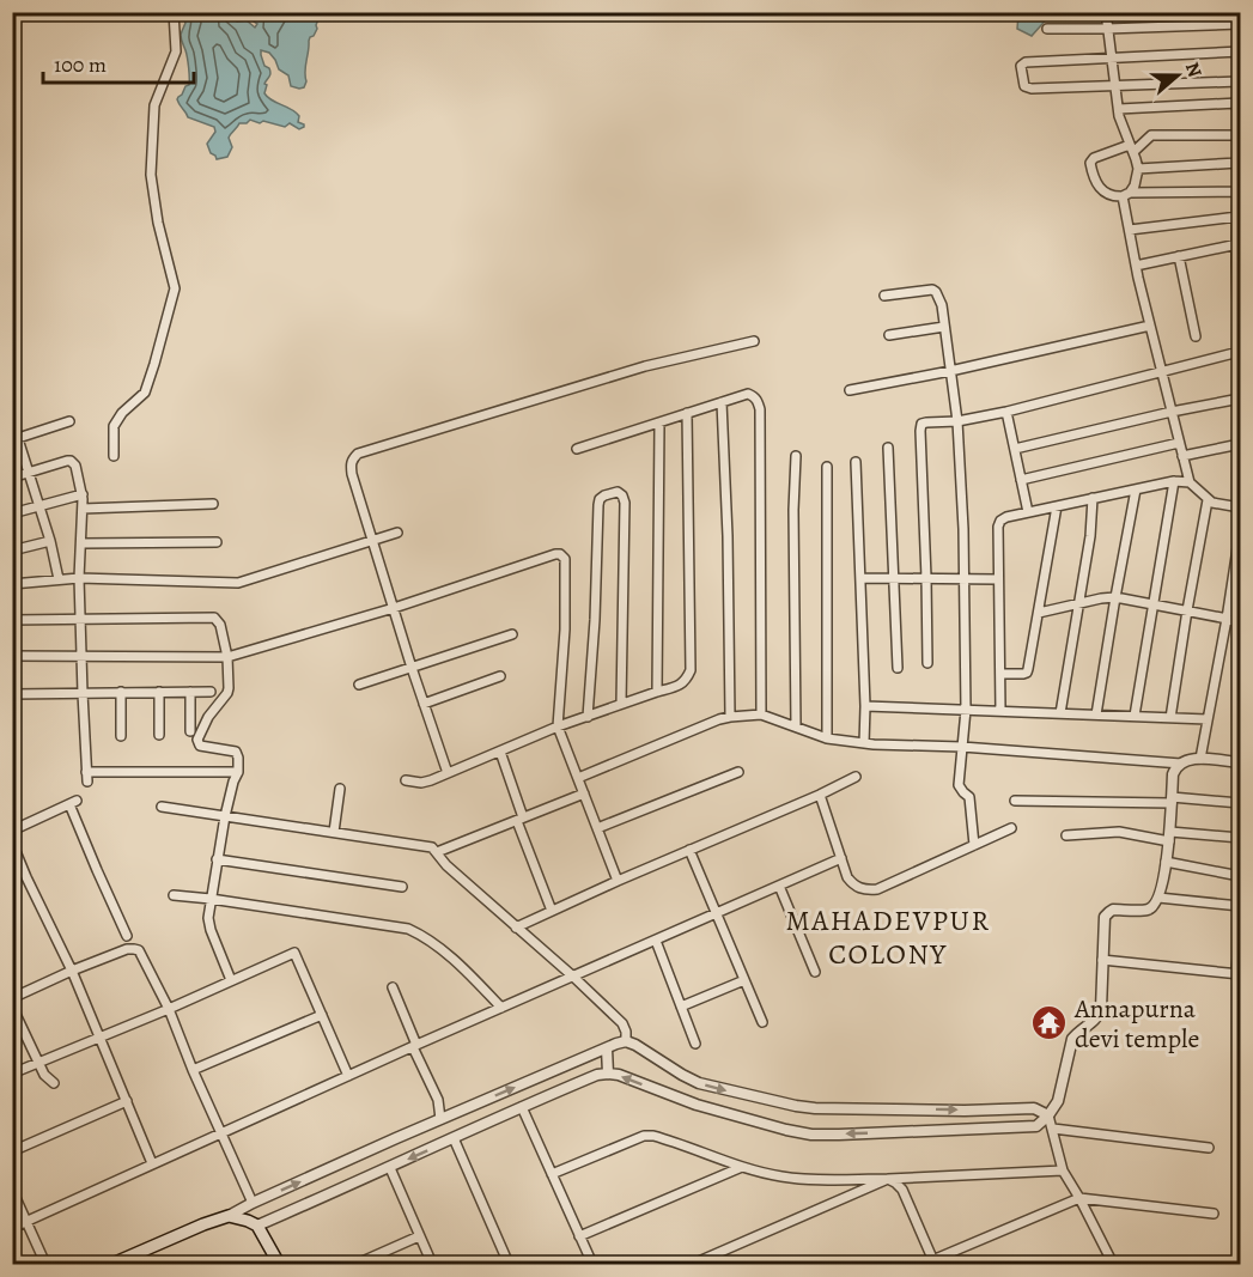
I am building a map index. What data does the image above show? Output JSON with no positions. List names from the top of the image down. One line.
{"districts":["MAHADEVPUR COLONY"],"places":{"temple":["Annapurna devi temple"]},"scale_bar":"100 m","north":"right"}
